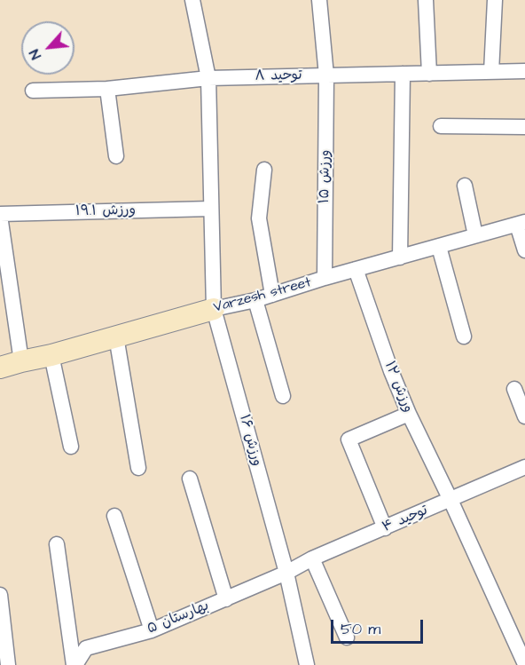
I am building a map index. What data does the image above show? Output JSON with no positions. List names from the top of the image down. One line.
{"streets":{"street":["توحید ۸","ورزش ۱۵","ورزش ۱۹.۱","Varzesh street","ورزش ۱۲","ورزش ۱۶","توحید ۴","بهارستان ۵"]},"crossings":[["توحید ۸","ورزش ۱۵"],["توحید ۸","ورزش ۱۶"],["ورزش ۱۵","Varzesh street"],["ورزش ۱۹.۱","ورزش ۱۶"],["Varzesh street","ورزش ۱۲"],["Varzesh street","ورزش ۱۶"],["ورزش ۱۲","توحید ۴"],["ورزش ۱۶","توحید ۴"],["ورزش ۱۶","بهارستان ۵"],["توحید ۴","بهارستان ۵"]],"scale_bar":"50 m","north":"bottom left"}
